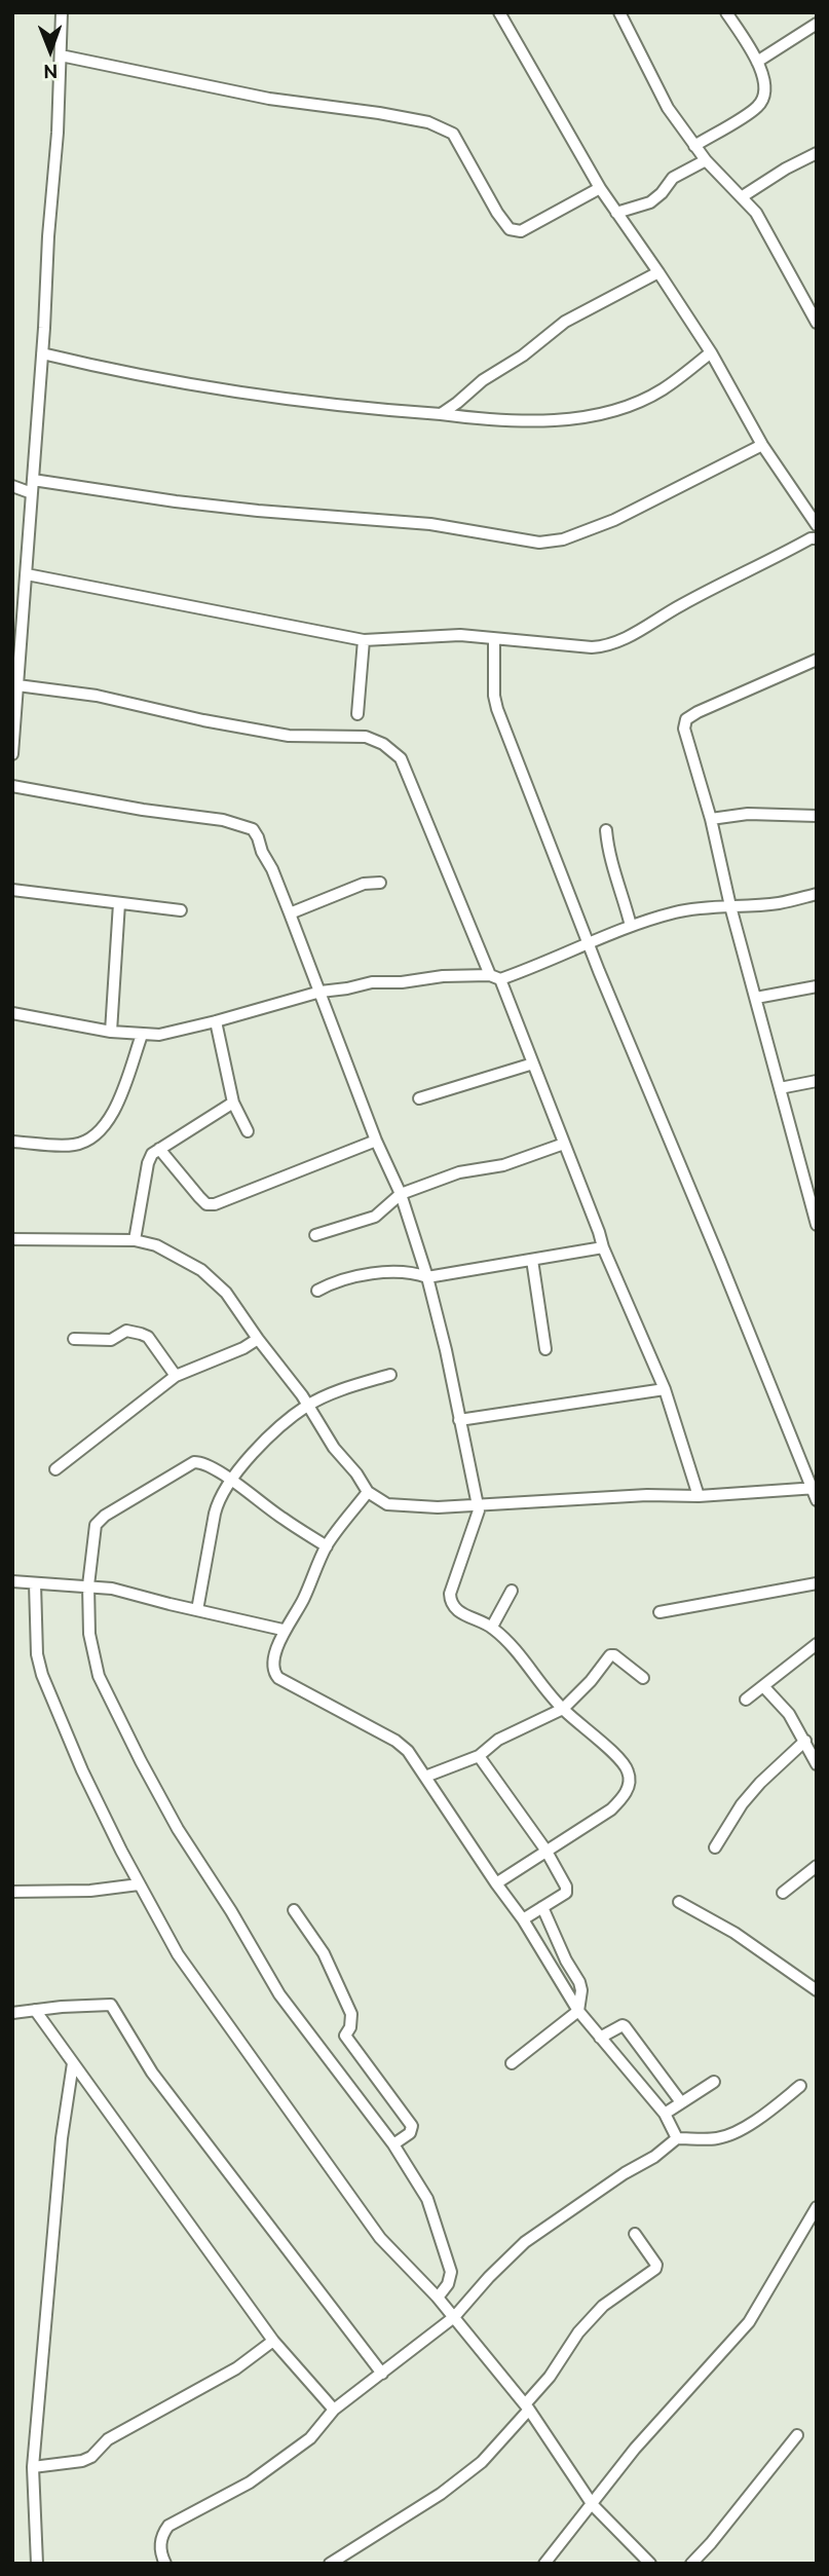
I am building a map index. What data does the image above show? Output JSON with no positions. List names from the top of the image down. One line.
{"north":"bottom"}
